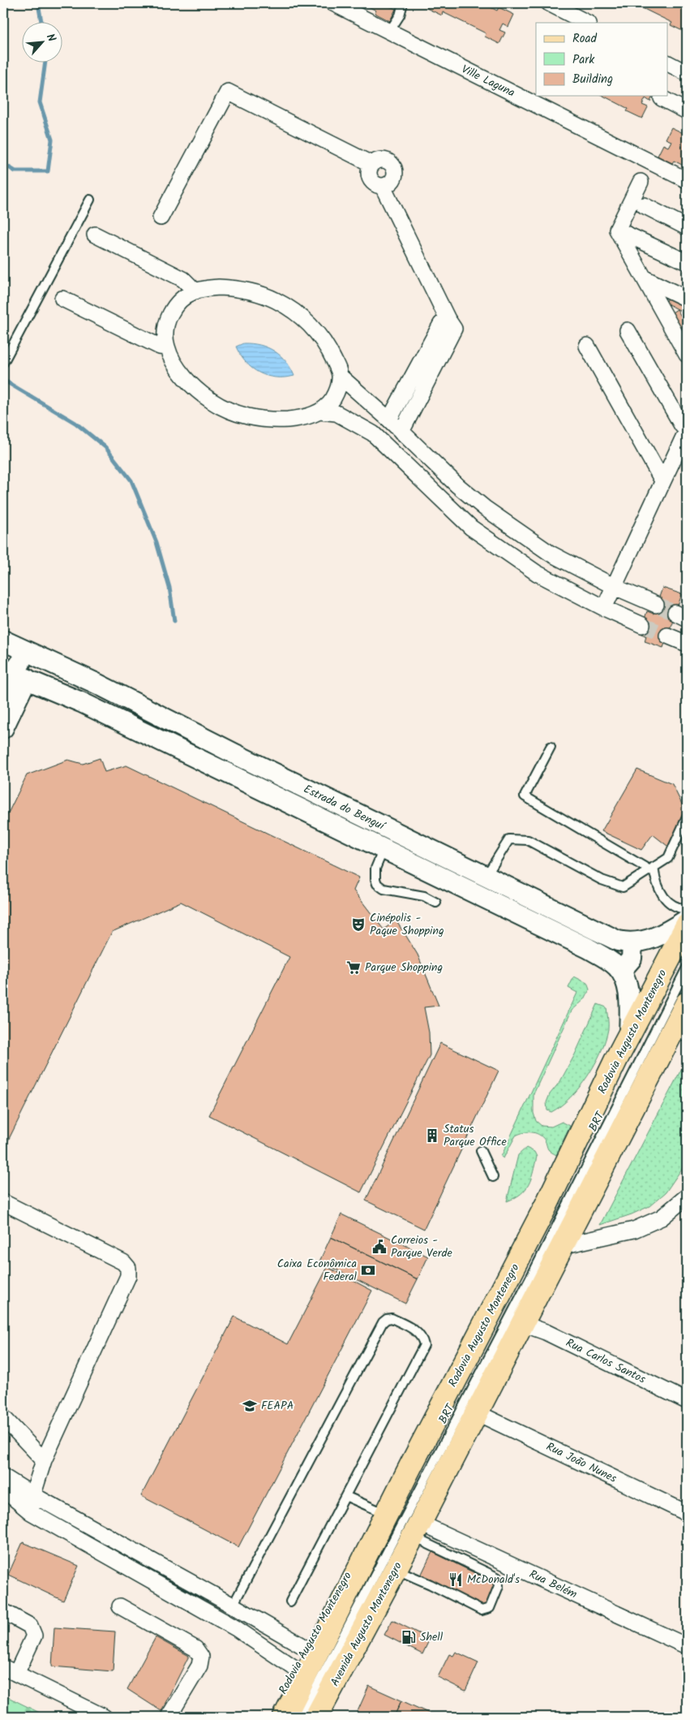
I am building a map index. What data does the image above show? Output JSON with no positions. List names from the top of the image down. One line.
{"streets":{"main road":["Rodovia Augusto Montenegro","Avenida Augusto Montenegro"],"street":["Ville Laguna","Estrada do Benguí","Rua Carlos Santos","Rua João Nunes","Rua Belém"],"lane":["BRT"]},"crossings":[["Estrada do Benguí","Rodovia Augusto Montenegro"],["Rodovia Augusto Montenegro","Avenida Augusto Montenegro"],["BRT","Avenida Augusto Montenegro"],["Rua Belém","Avenida Augusto Montenegro"]],"places":{"theatre":["Cinépolis - Paque Shopping"],"supermarket":["Parque Shopping"],"building":["Status Parque Office"],"public building":["Correios - Parque Verde"],"bank":["Caixa Econômica Federal"],"school or university":["FEAPA"],"restaurant":["McDonald's"],"fuel station":["Shell"]},"legend":["Road","Park","Building"],"north":"top right"}
